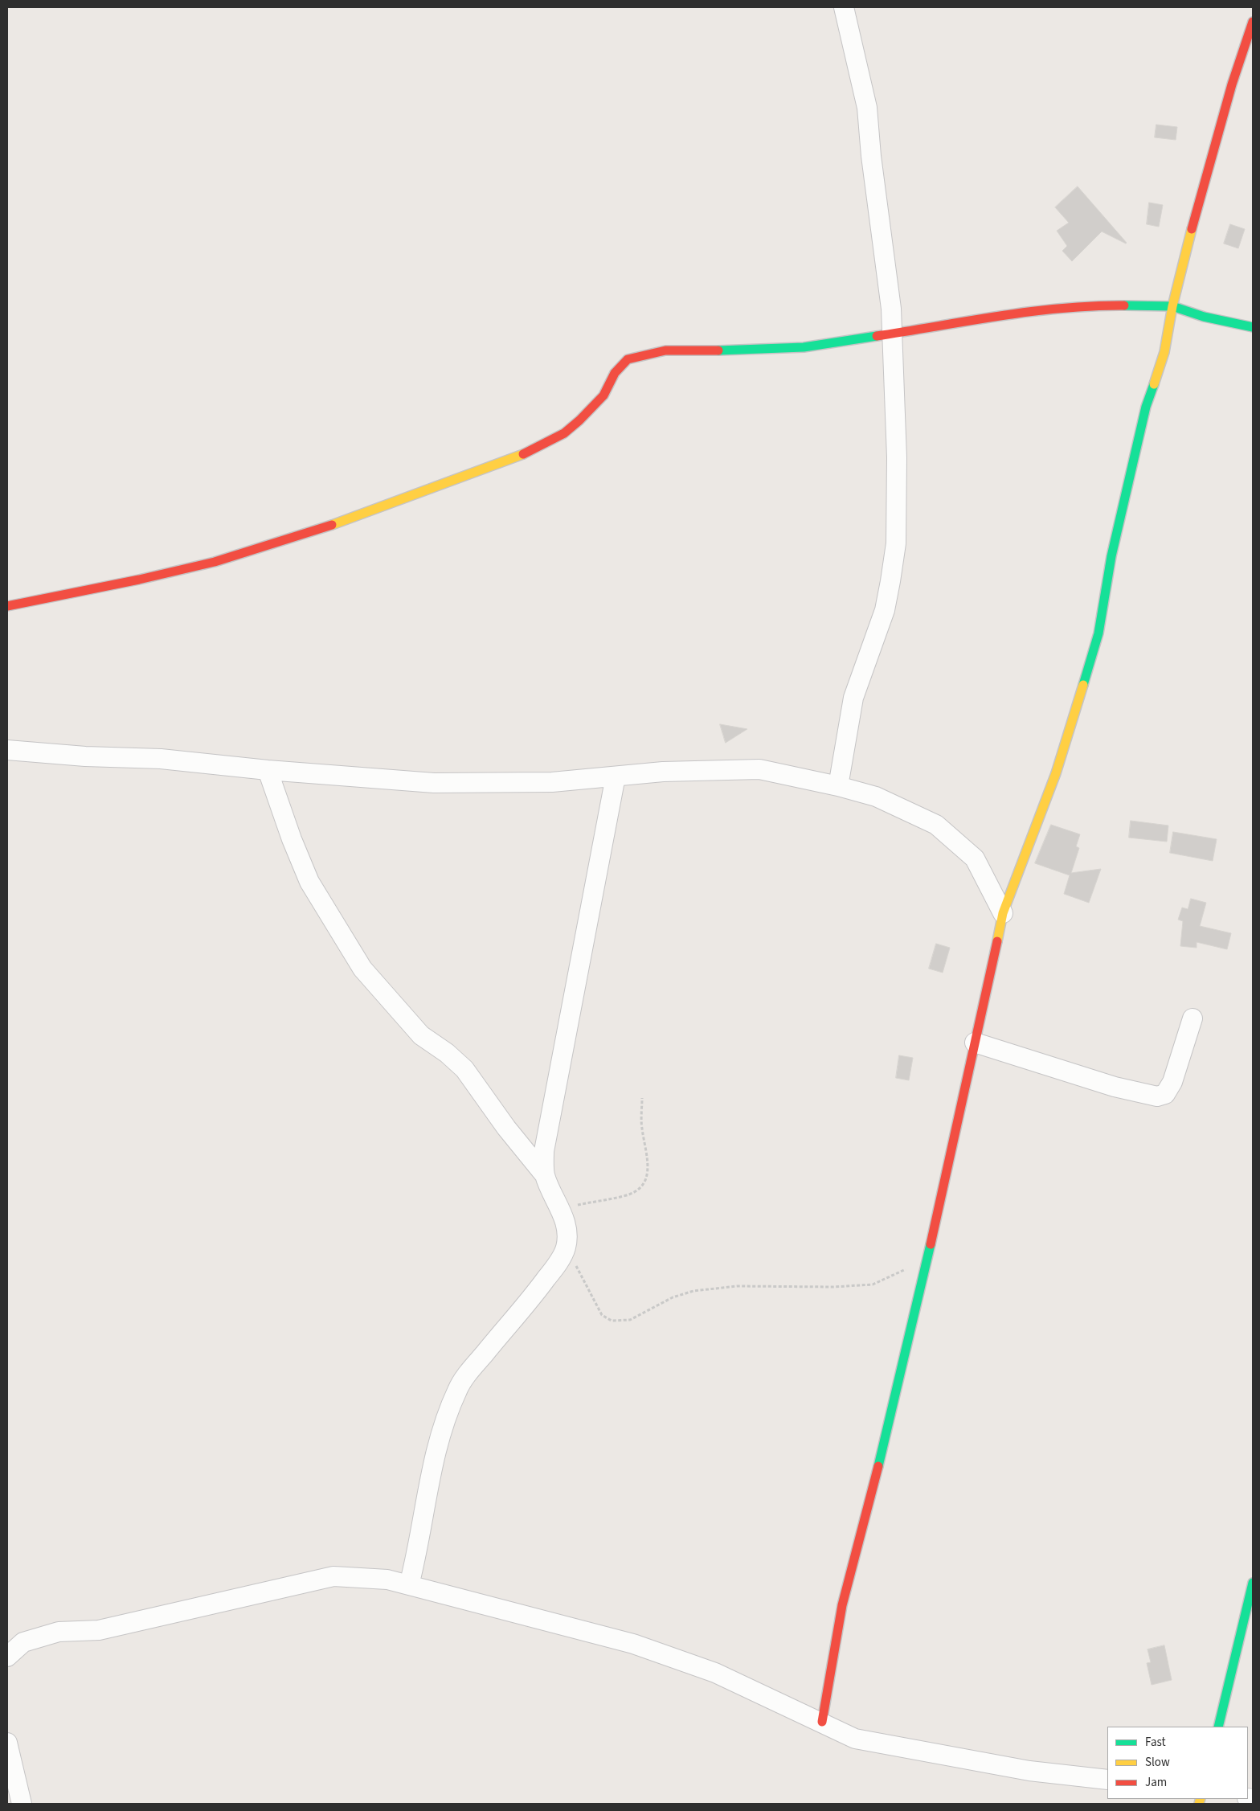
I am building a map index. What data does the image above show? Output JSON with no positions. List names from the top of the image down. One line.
{"legend":["Fast","Slow","Jam"]}
